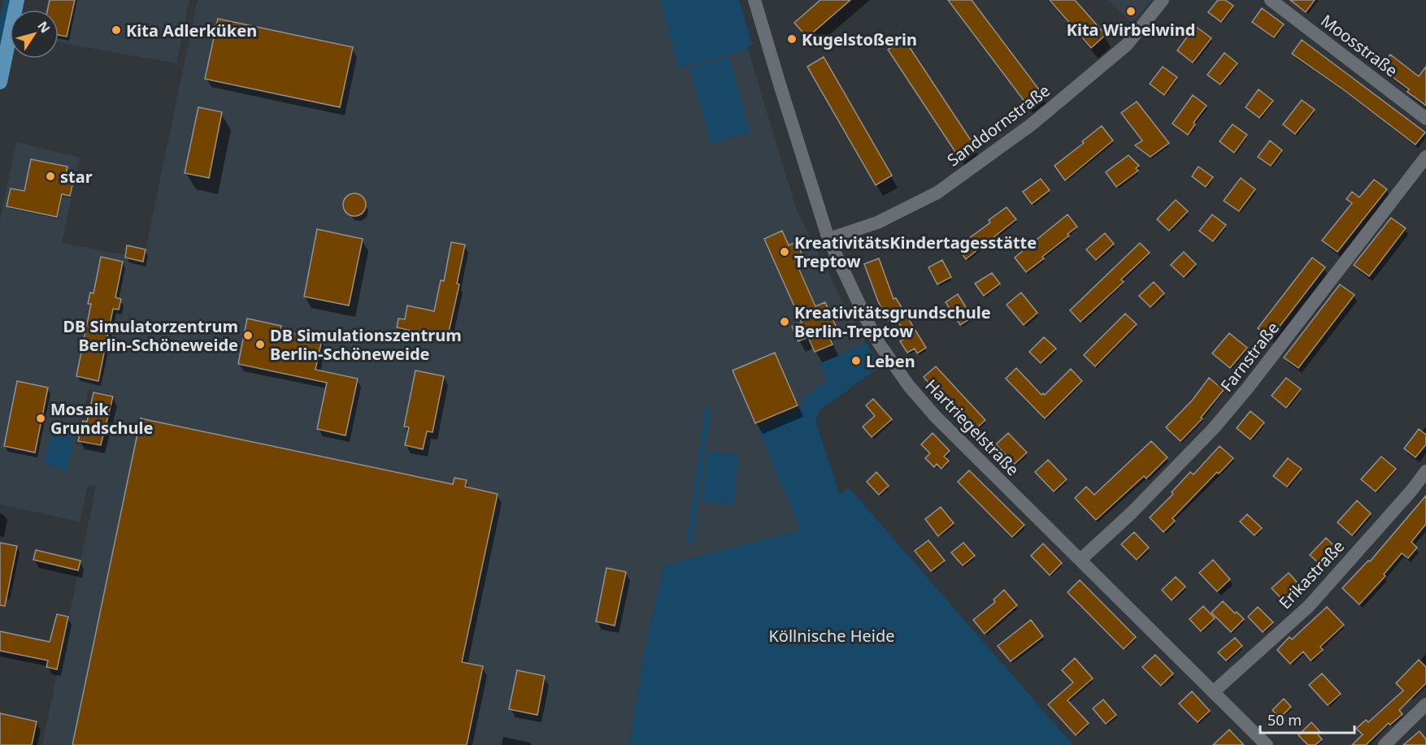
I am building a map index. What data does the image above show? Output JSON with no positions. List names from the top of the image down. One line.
{"streets":{"street":["Moosstraße","Sanddornstraße","Farnstraße","Hartriegelstraße","Erikastraße"]},"crossings":[["Sanddornstraße","Hartriegelstraße"],["Farnstraße","Hartriegelstraße"],["Hartriegelstraße","Erikastraße"]],"parks":["Köllnische Heide"],"places":["Kita Wirbelwind","Kita Adlerküken","Kugelstoßerin","star","KreativitätsKindertagesstätte Treptow","Kreativitätsgrundschule Berlin-Treptow","DB Simulatorzentrum Berlin-Schöneweide","DB Simulationszentrum Berlin-Schöneweide","Leben","Mosaik Grundschule"],"scale_bar":"50 m","north":"top right"}
